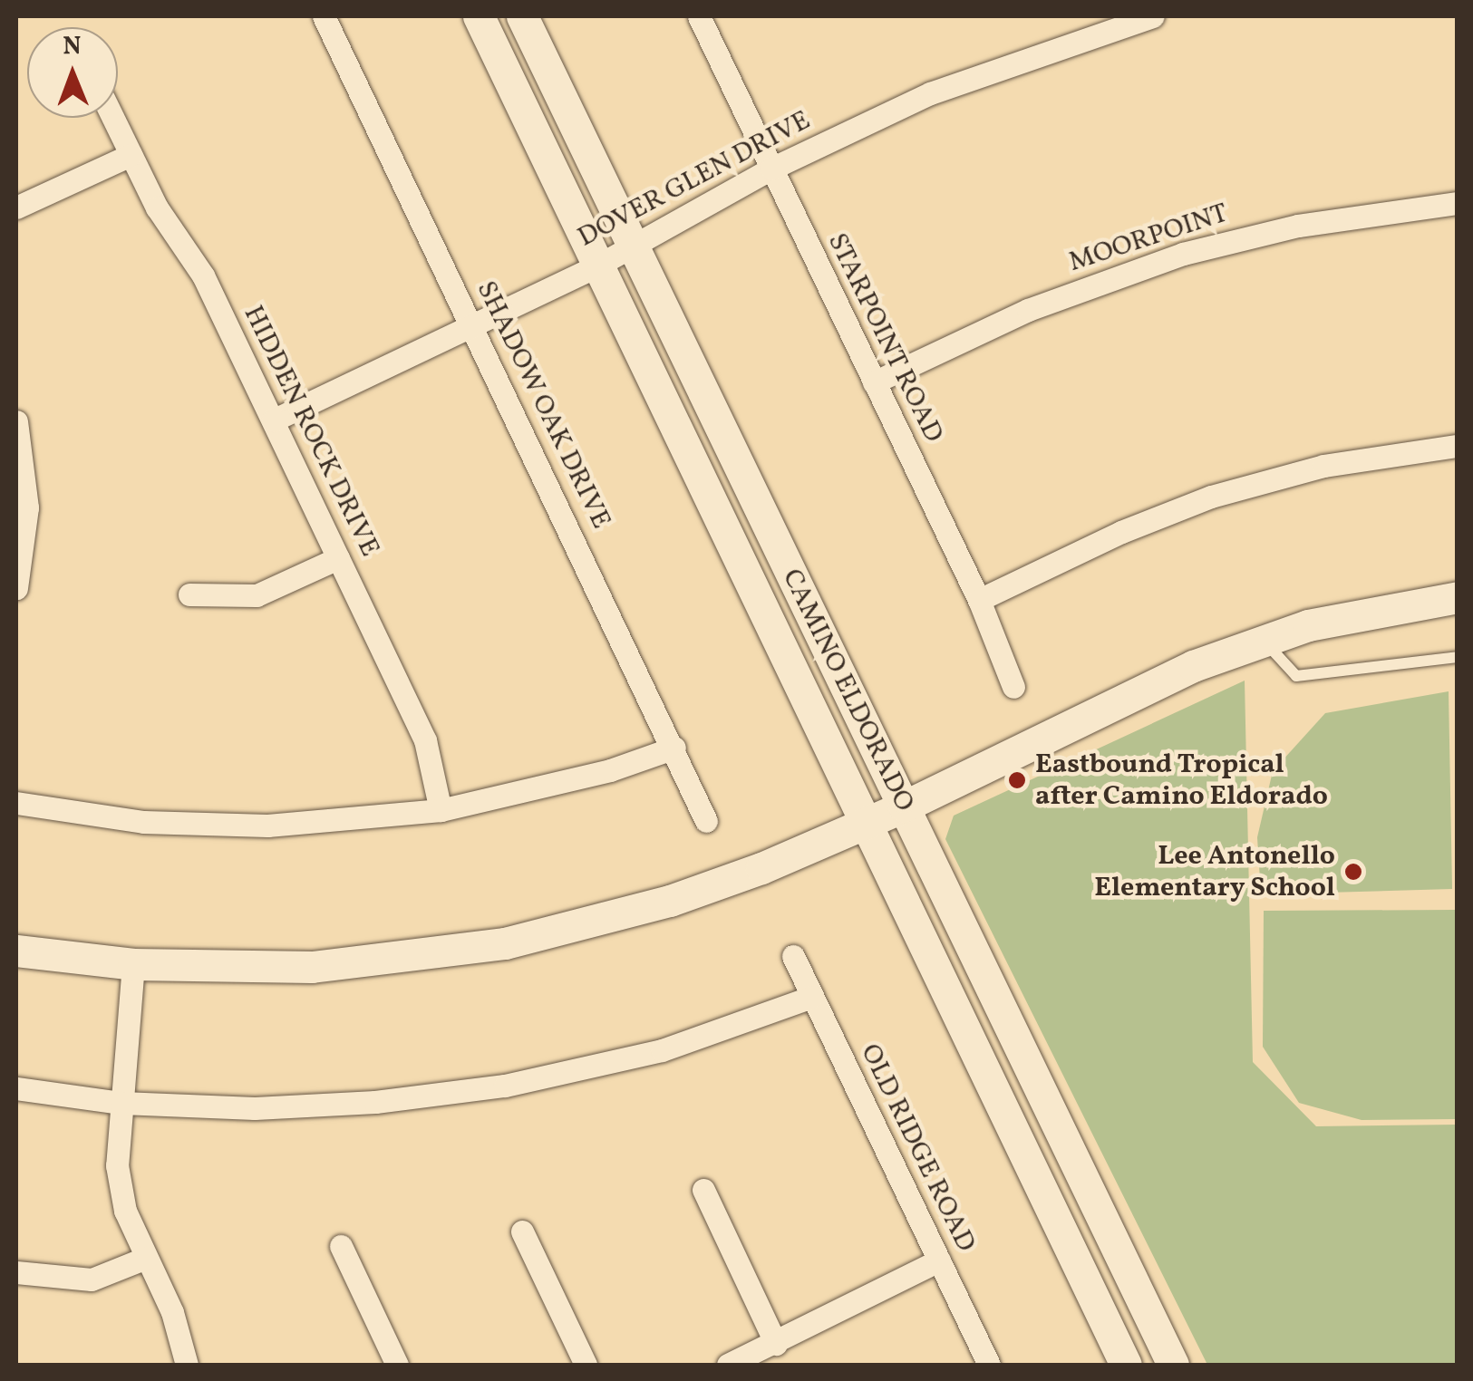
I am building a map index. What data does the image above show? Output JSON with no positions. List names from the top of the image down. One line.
{"streets":{"main road":["CAMINO ELDORADO"],"street":["DOVER GLEN DRIVE","MOORPOINT","STARPOINT ROAD","SHADOW OAK DRIVE","HIDDEN ROCK DRIVE","OLD RIDGE ROAD"]},"crossings":[["DOVER GLEN DRIVE","STARPOINT ROAD"],["DOVER GLEN DRIVE","SHADOW OAK DRIVE"],["DOVER GLEN DRIVE","HIDDEN ROCK DRIVE"],["DOVER GLEN DRIVE","CAMINO ELDORADO"],["MOORPOINT","STARPOINT ROAD"]],"places":["Eastbound Tropical after Camino Eldorado","Lee Antonello Elementary School"],"north":"top"}
